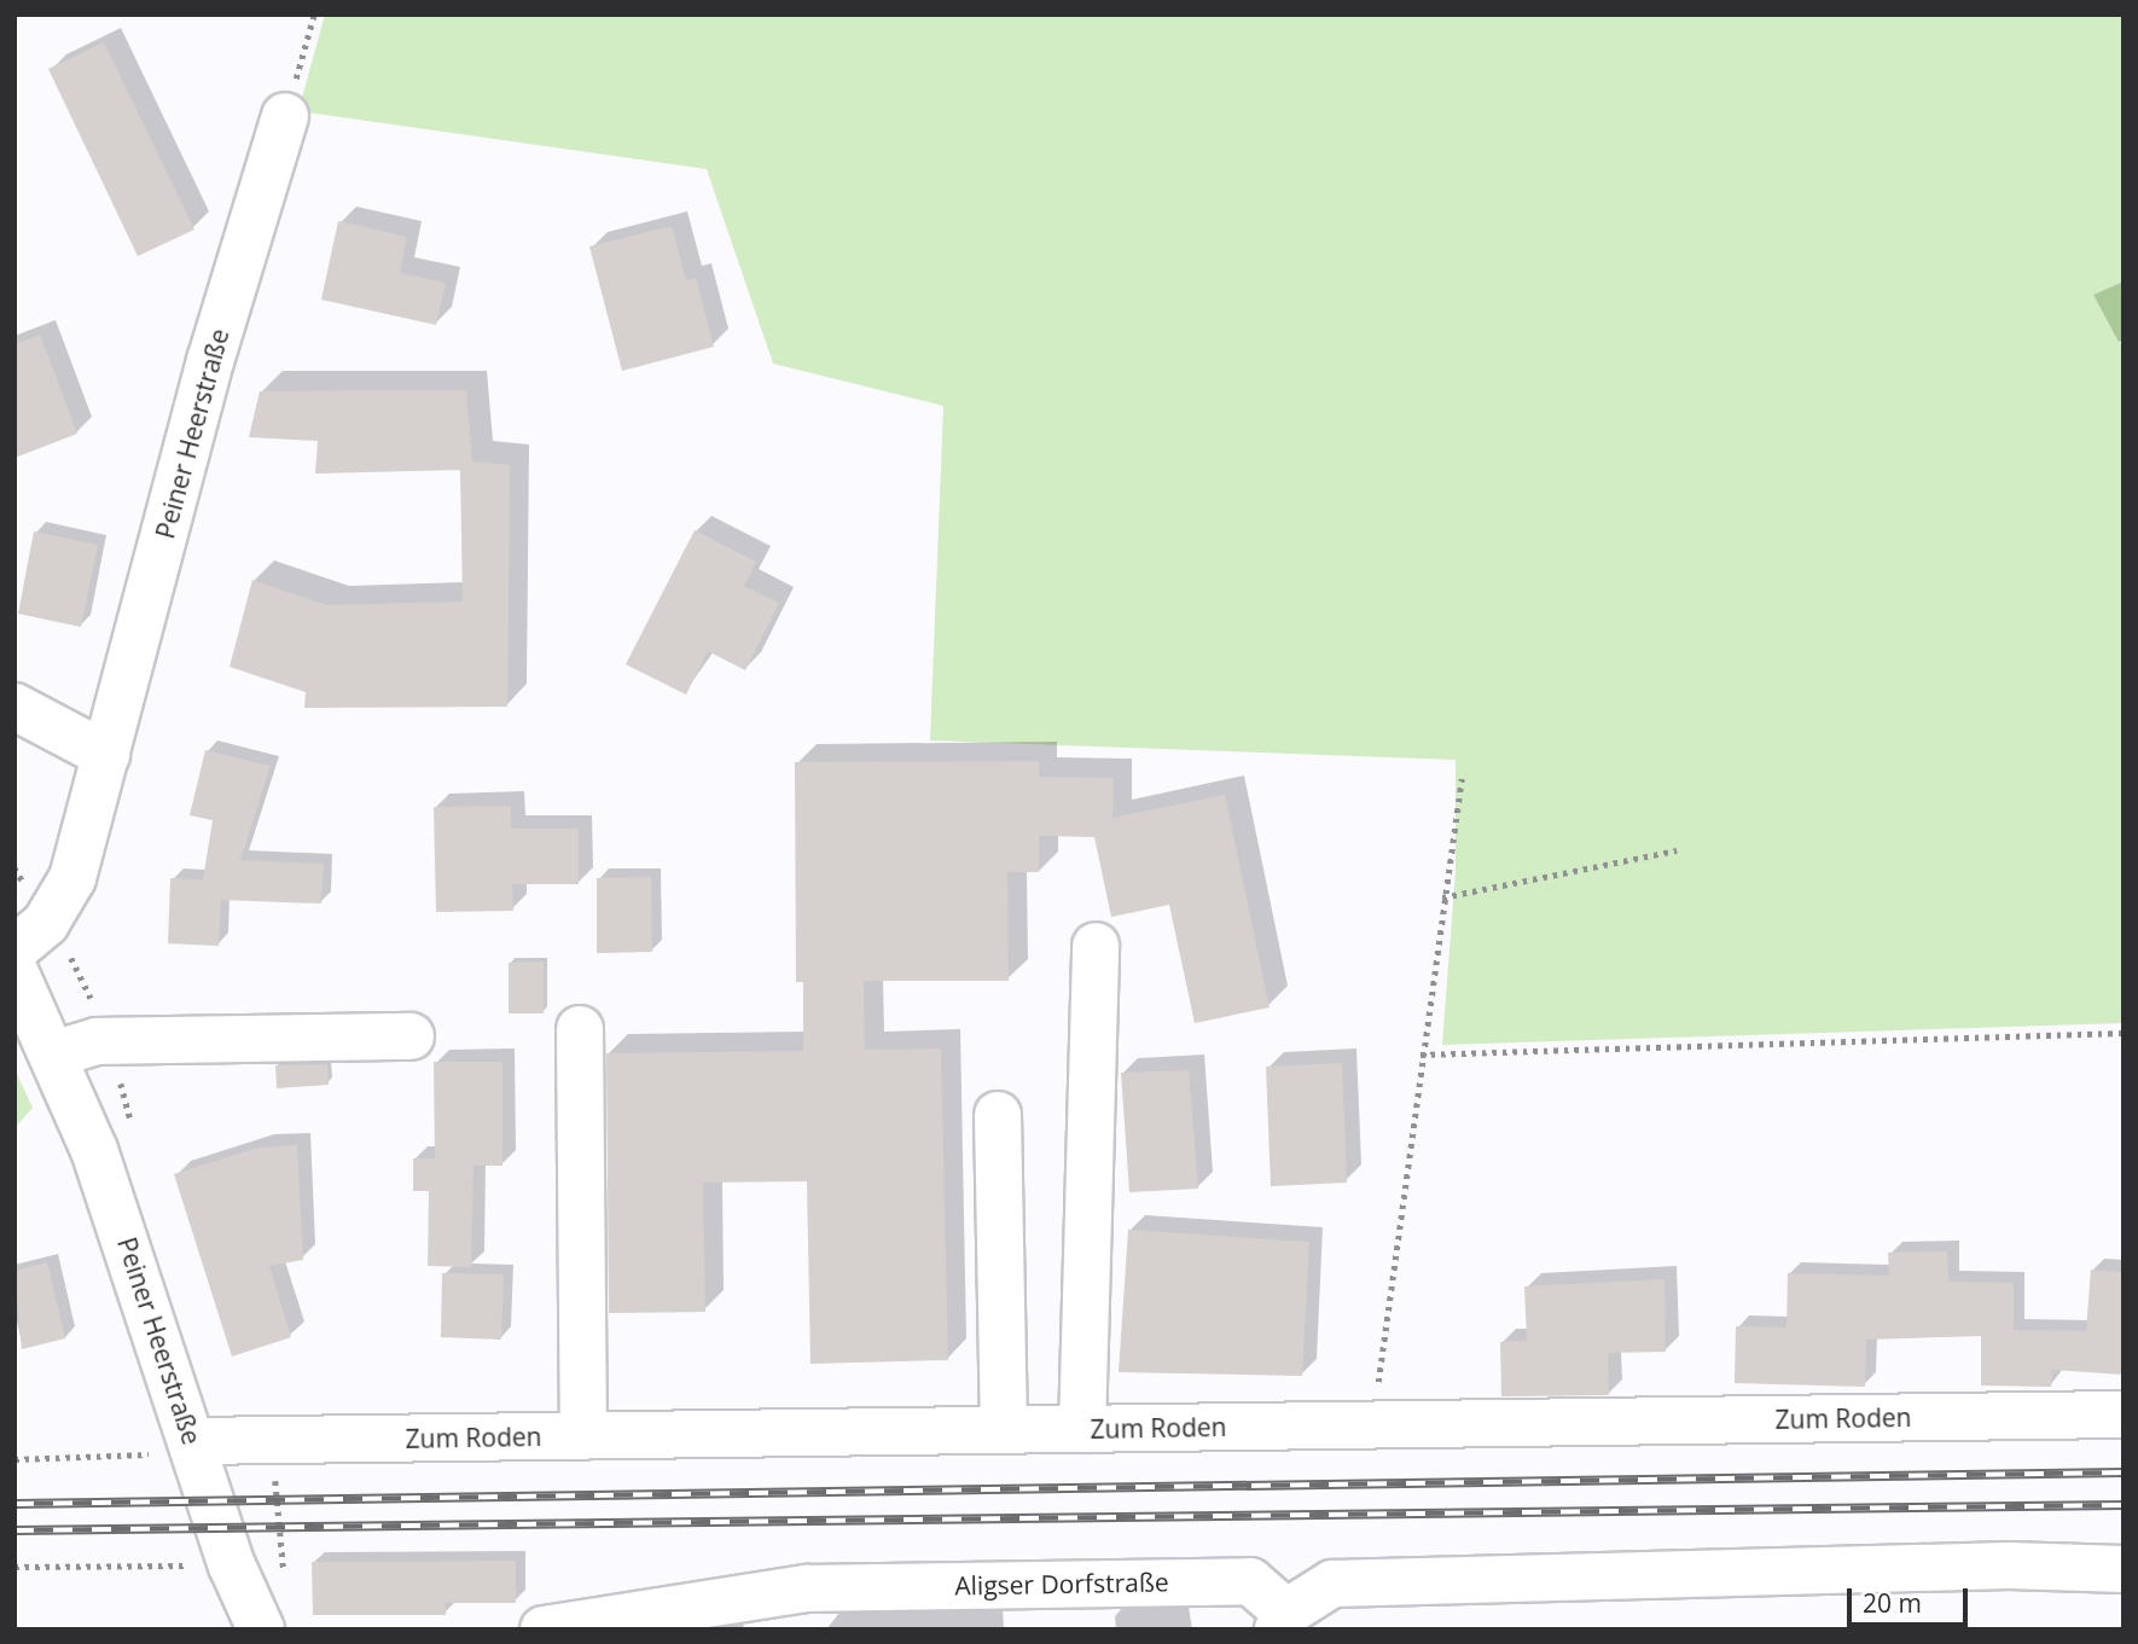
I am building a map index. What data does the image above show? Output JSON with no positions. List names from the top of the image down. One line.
{"streets":{"street":["Peiner Heerstraße","Zum Roden","Aligser Dorfstraße"]},"crossings":[["Peiner Heerstraße","Zum Roden"]],"scale_bar":"20 m"}
